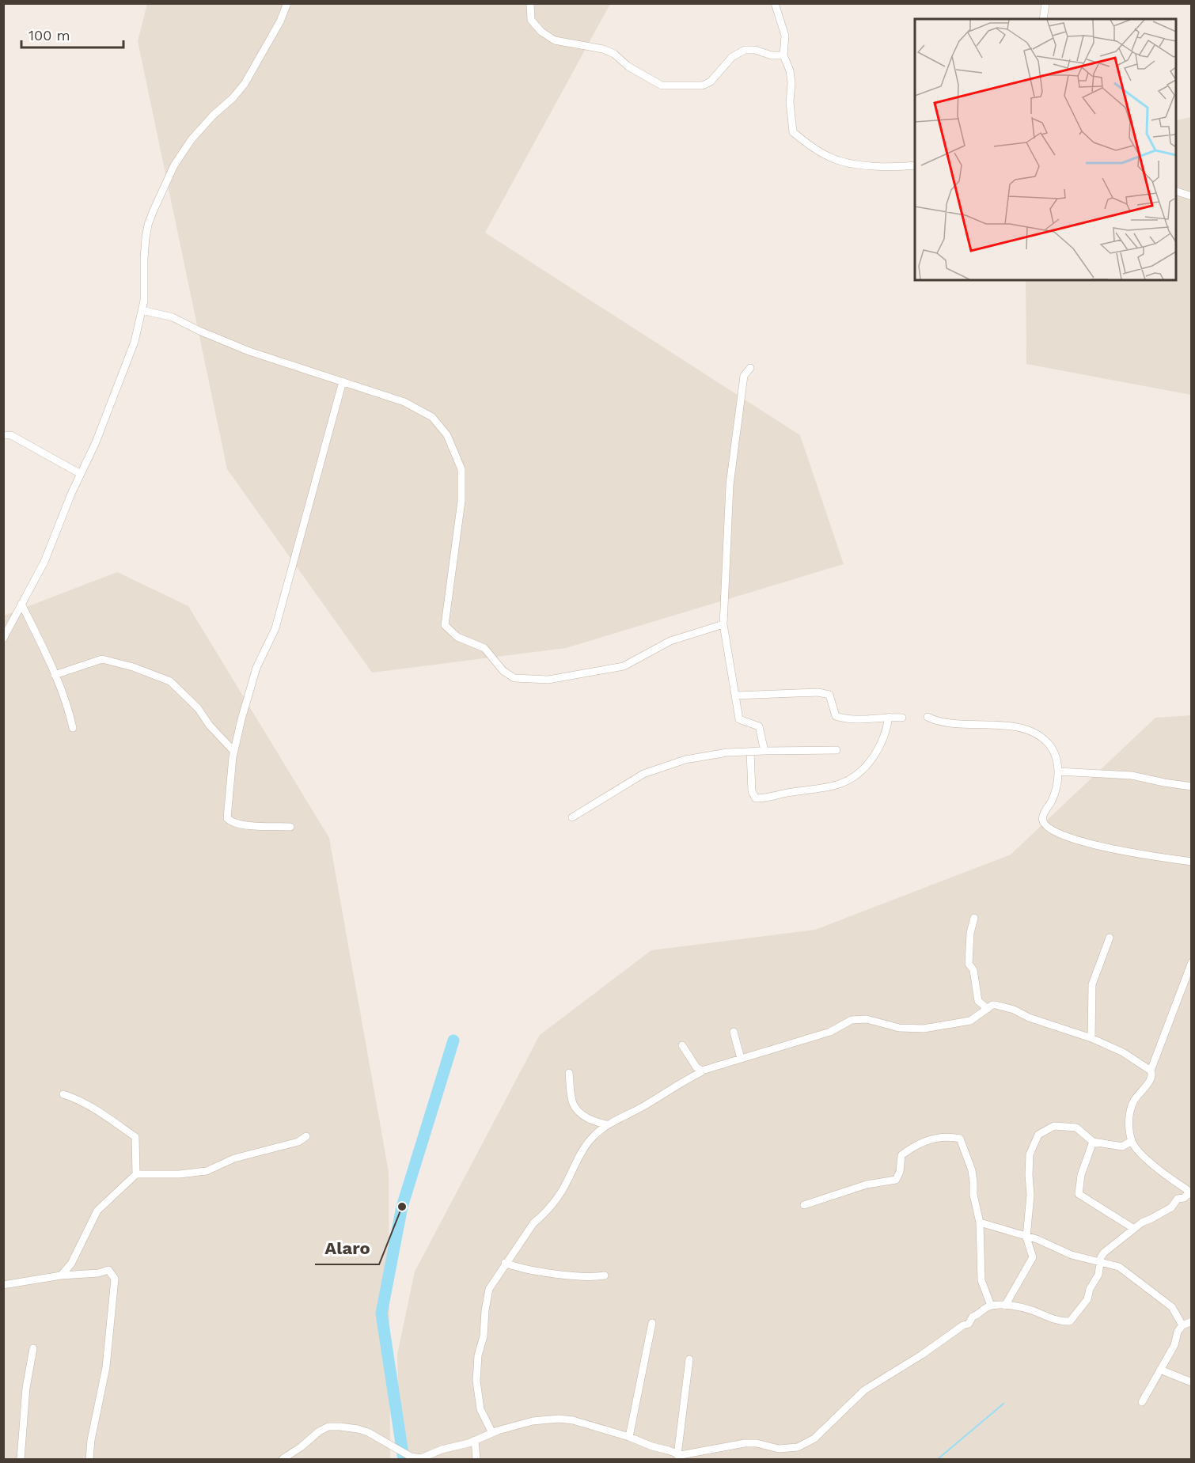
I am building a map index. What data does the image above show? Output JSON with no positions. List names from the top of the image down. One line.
{"places":["Alaro"],"scale_bar":"100 m"}
